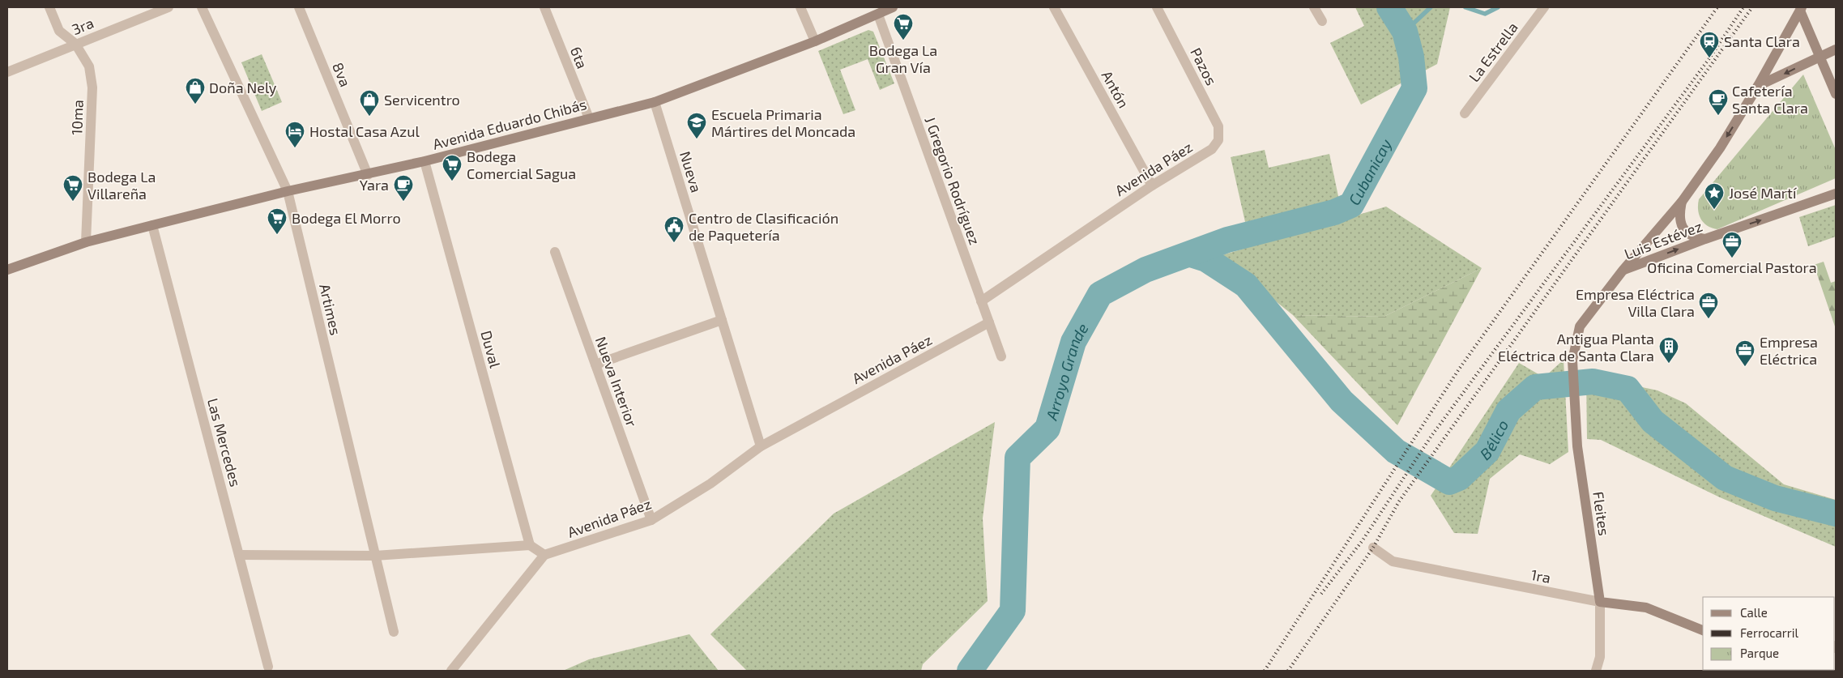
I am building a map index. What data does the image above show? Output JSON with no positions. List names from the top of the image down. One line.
{"streets":{"main road":["Avenida Eduardo Chibás","Luis Estévez","Fleites","1ra"],"street":["3ra","La Estrella","6ta","Pazos","8va","Antón","10ma","Avenida Páez","Nueva","J Gregorio Rodríguez","Artimes","Duval","Nueva Interior","Las Mercedes"]},"crossings":[["3ra","10ma"],["6ta","Avenida Eduardo Chibás"],["Pazos","Avenida Páez"],["8va","Avenida Eduardo Chibás"],["Antón","Avenida Páez"],["10ma","Avenida Eduardo Chibás"],["Avenida Eduardo Chibás","Nueva"],["Avenida Eduardo Chibás","J Gregorio Rodríguez"],["Avenida Eduardo Chibás","Artimes"],["Avenida Eduardo Chibás","Duval"],["Avenida Eduardo Chibás","Las Mercedes"],["Avenida Páez","Nueva"],["Avenida Páez","J Gregorio Rodríguez"],["Avenida Páez","Nueva Interior"],["Luis Estévez","Fleites"],["Fleites","1ra"]],"one_way":["Luis Estévez"],"water":["Cubanicay","Arroyo Grande","Bélico"],"places":{"supermarket":["Bodega La Gran Vía","Bodega Comercial Sagua","Bodega La Villareña","Bodega El Morro"],"station":["Santa Clara"],"shop":["Doña Nely","Servicentro"],"cafe":["Cafetería Santa Clara","Yara"],"school or university":["Escuela Primaria Mártires del Moncada"],"hotel":["Hostal Casa Azul"],"place":["José Martí"],"public building":["Centro de Clasificación de Paquetería"],"office":["Oficina Comercial Pastora","Empresa Eléctrica Villa Clara","Empresa Eléctrica"],"building":["Antigua Planta Eléctrica de Santa Clara"]},"legend":["Calle","Ferrocarril","Parque"]}
